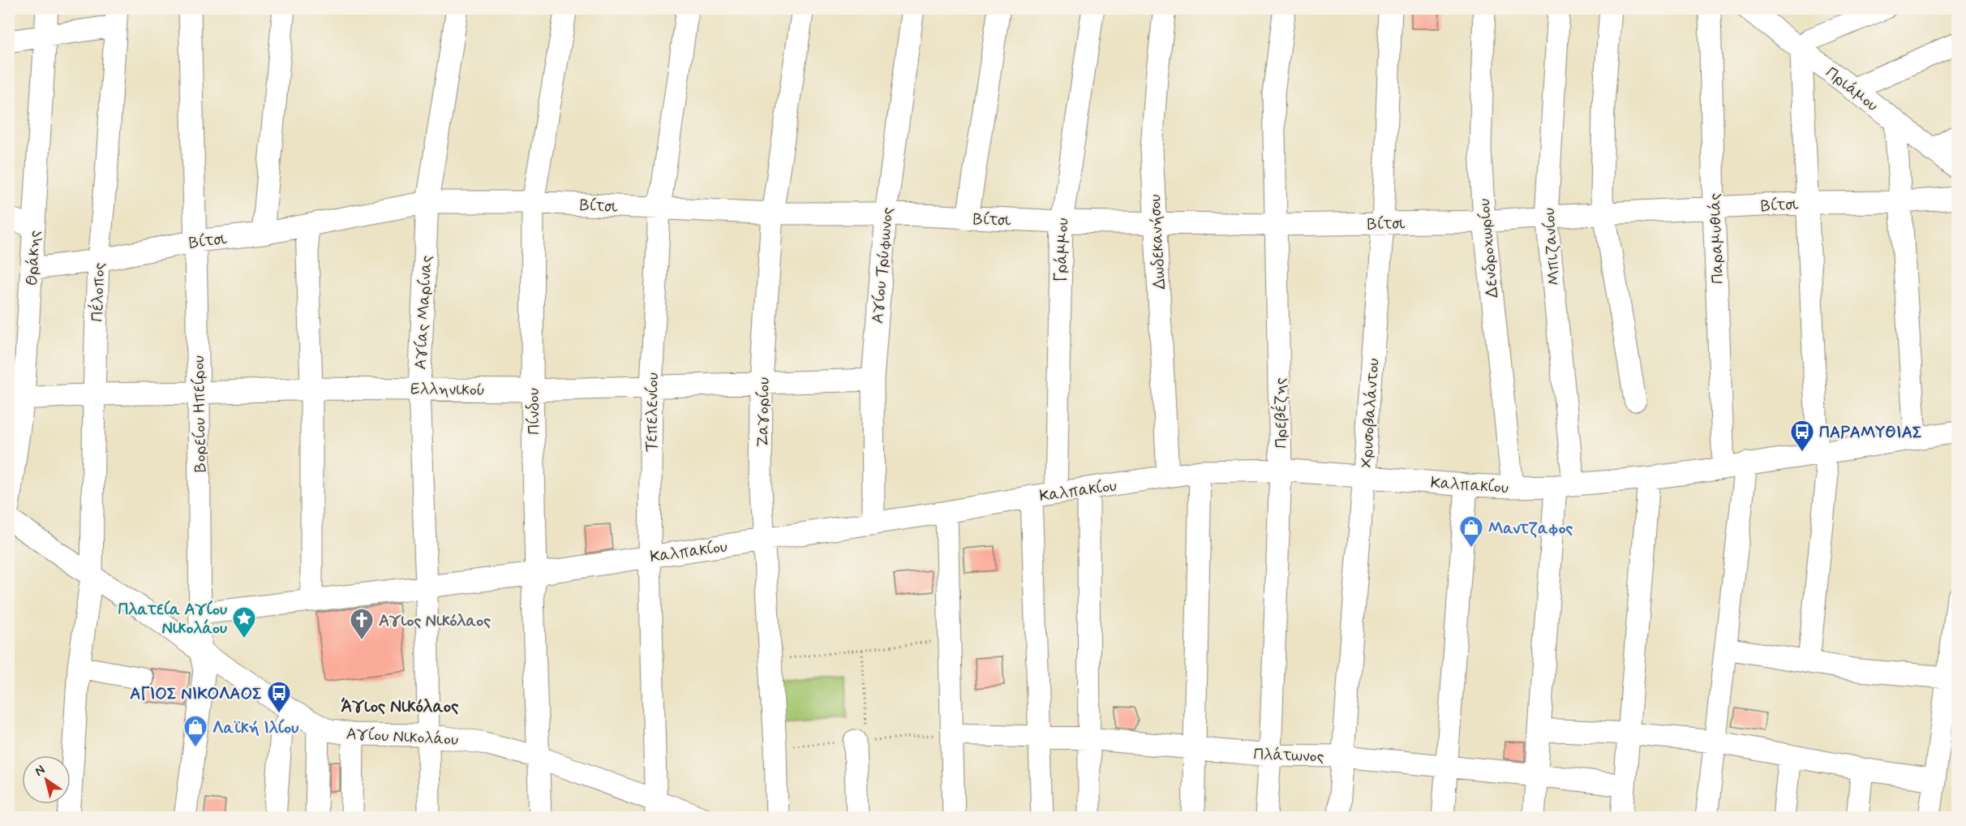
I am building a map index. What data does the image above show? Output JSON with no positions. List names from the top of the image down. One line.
{"streets":{"street":["Πριάμου","Βίτσι","Παραμυθιάς","Δωδεκανήσου","Μπιζανίου","Δενδροχωρίου","Γράμμου","Θράκης","Αγίου Τρύφωνος","Πέλοπος","Αγίας Μαρίνας","Ελληνικού","Πίνδου","Τεπελενίου","Ζαγορίου","Πρεβέζης","Χρυσοβαλάντου","Βορείου Ηπείρου","Καλπακίου","Αγίου Νικολάου","Πλάτωνος"]},"crossings":[["Βίτσι","Παραμυθιάς"],["Βίτσι","Δωδεκανήσου"],["Βίτσι","Μπιζανίου"],["Βίτσι","Δενδροχωρίου"],["Βίτσι","Γράμμου"],["Βίτσι","Θράκης"],["Βίτσι","Αγίου Τρύφωνος"],["Βίτσι","Πέλοπος"],["Βίτσι","Αγίας Μαρίνας"],["Βίτσι","Πίνδου"],["Βίτσι","Τεπελενίου"],["Βίτσι","Ζαγορίου"],["Βίτσι","Πρεβέζης"],["Βίτσι","Χρυσοβαλάντου"],["Βίτσι","Βορείου Ηπείρου"],["Παραμυθιάς","Καλπακίου"],["Δωδεκανήσου","Καλπακίου"],["Μπιζανίου","Καλπακίου"],["Μπιζανίου","Πλάτωνος"],["Δενδροχωρίου","Καλπακίου"],["Γράμμου","Καλπακίου"],["Θράκης","Ελληνικού"],["Αγίου Τρύφωνος","Ελληνικού"],["Αγίου Τρύφωνος","Καλπακίου"],["Πέλοπος","Ελληνικού"],["Πέλοπος","Αγίου Νικολάου"],["Αγίας Μαρίνας","Ελληνικού"],["Αγίας Μαρίνας","Καλπακίου"],["Αγίας Μαρίνας","Αγίου Νικολάου"],["Ελληνικού","Πίνδου"],["Ελληνικού","Τεπελενίου"],["Ελληνικού","Ζαγορίου"],["Ελληνικού","Βορείου Ηπείρου"],["Πίνδου","Καλπακίου"],["Πίνδου","Αγίου Νικολάου"],["Τεπελενίου","Καλπακίου"],["Τεπελενίου","Αγίου Νικολάου"],["Ζαγορίου","Καλπακίου"],["Πρεβέζης","Καλπακίου"],["Πρεβέζης","Πλάτωνος"],["Χρυσοβαλάντου","Καλπακίου"],["Χρυσοβαλάντου","Πλάτωνος"],["Βορείου Ηπείρου","Καλπακίου"],["Βορείου Ηπείρου","Αγίου Νικολάου"]],"districts":["Άγιος Νικόλαος"],"places":{"bus stop":["ΠΑΡΑΜΥΘΙΑΣ","ΑΓΙΟΣ ΝΙΚΟΛΑΟΣ"],"shop":["Μαντζαφος","Λαϊκή Ιλίου"],"place":["Πλατεία Αγίου Νικολάου"],"church":["Αγιος Νικόλαος"]},"north":"top left"}
